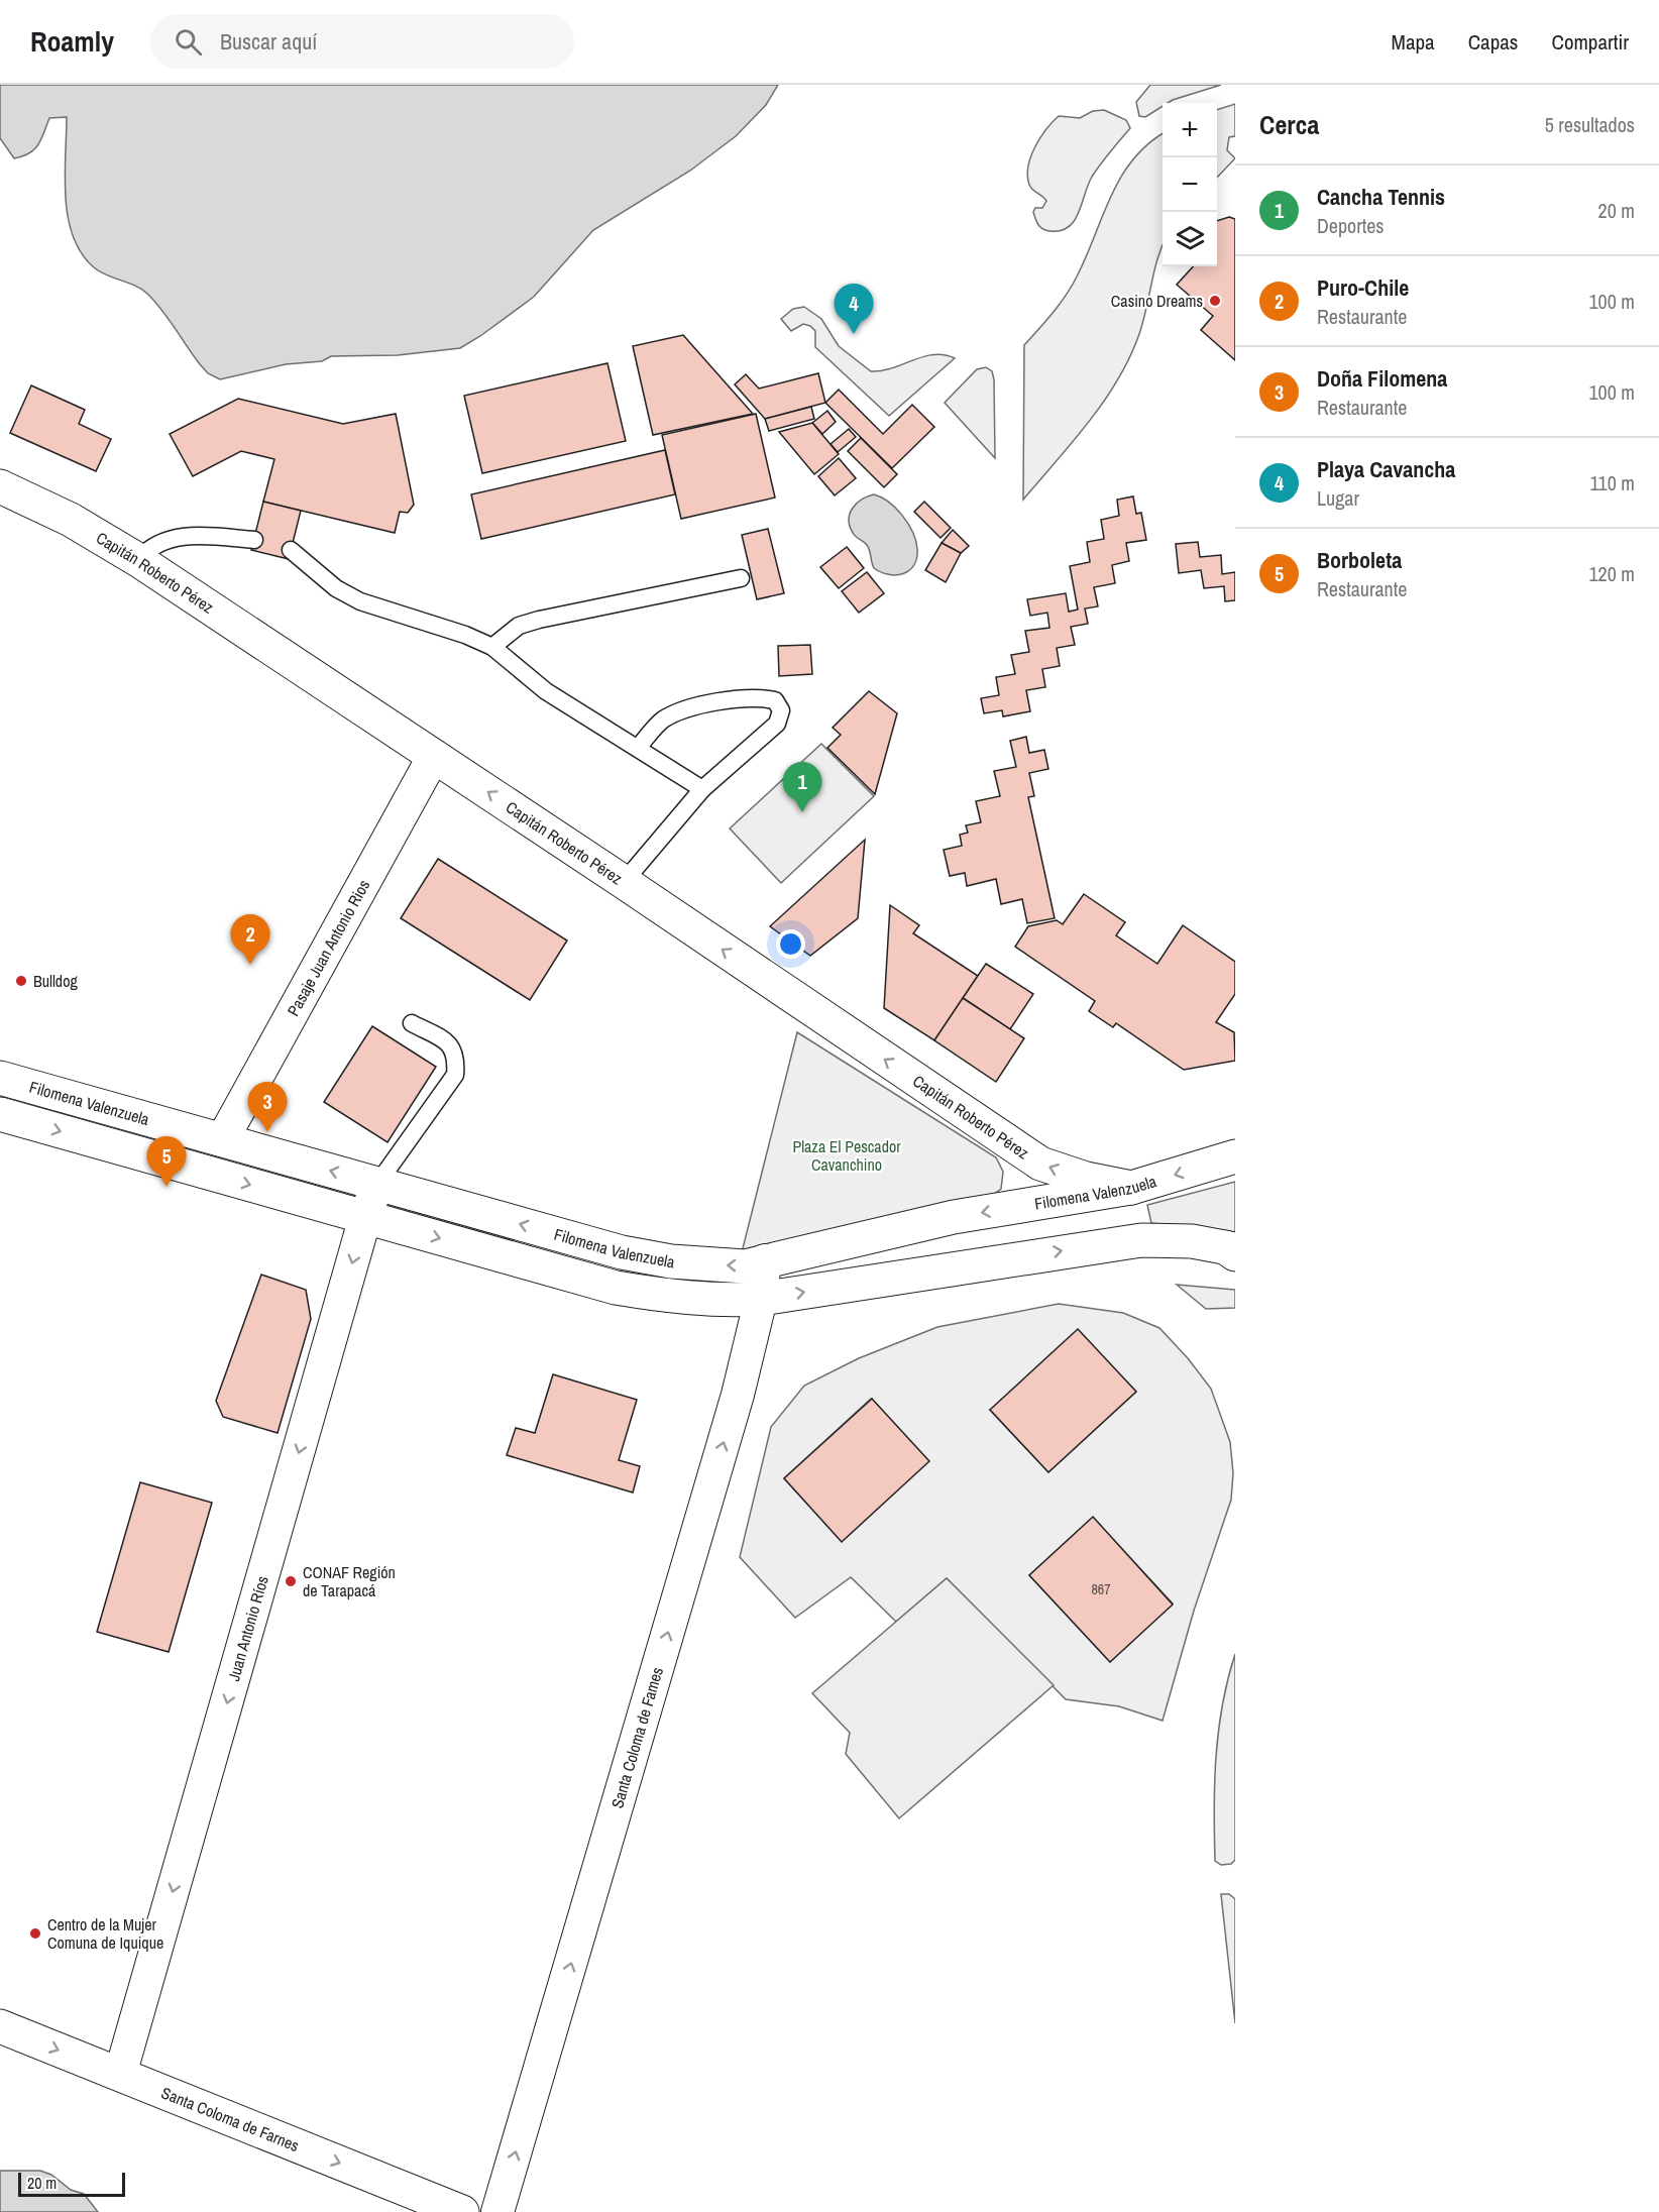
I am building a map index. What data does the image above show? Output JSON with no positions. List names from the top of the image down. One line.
{"streets":{"street":["Capitán Roberto Pérez","Pasaje Juan Antonio Rios","Filomena Valenzuela","Juan Antonio Ríos","Santa Coloma de Fames","Santa Coloma de Farnes"]},"crossings":[["Capitán Roberto Pérez","Pasaje Juan Antonio Rios"],["Capitán Roberto Pérez","Filomena Valenzuela"],["Pasaje Juan Antonio Rios","Filomena Valenzuela"],["Filomena Valenzuela","Juan Antonio Ríos"],["Filomena Valenzuela","Santa Coloma de Fames"],["Juan Antonio Ríos","Santa Coloma de Farnes"]],"one_way":["Capitán Roberto Pérez","Juan Antonio Ríos","Santa Coloma de Fames","Santa Coloma de Farnes"],"parks":["Plaza El Pescador Cavanchino"],"places":["Casino Dreams","Bulldog","CONAF Región de Tarapacá","Centro de la Mujer Comuna de Iquique"],"house_numbers":["867"],"scale_bar":"20 m","page":{"header":"Roamly","search":"Buscar aquí","nav":["Mapa","Capas","Compartir"],"heading":["Cerca","5 resultados"],"map_buttons":["+","−"],"list":[{"mark":"1","name":"Cancha Tennis","note":"Deportes","value":"20 m"},{"mark":"2","name":"Puro-Chile","note":"Restaurante","value":"100 m"},{"mark":"3","name":"Doña Filomena","note":"Restaurante","value":"100 m"},{"mark":"4","name":"Playa Cavancha","note":"Lugar","value":"110 m"},{"mark":"5","name":"Borboleta","note":"Restaurante","value":"120 m"}],"pins":["4","1","2","3","5"],"scale":"20 m"}}
